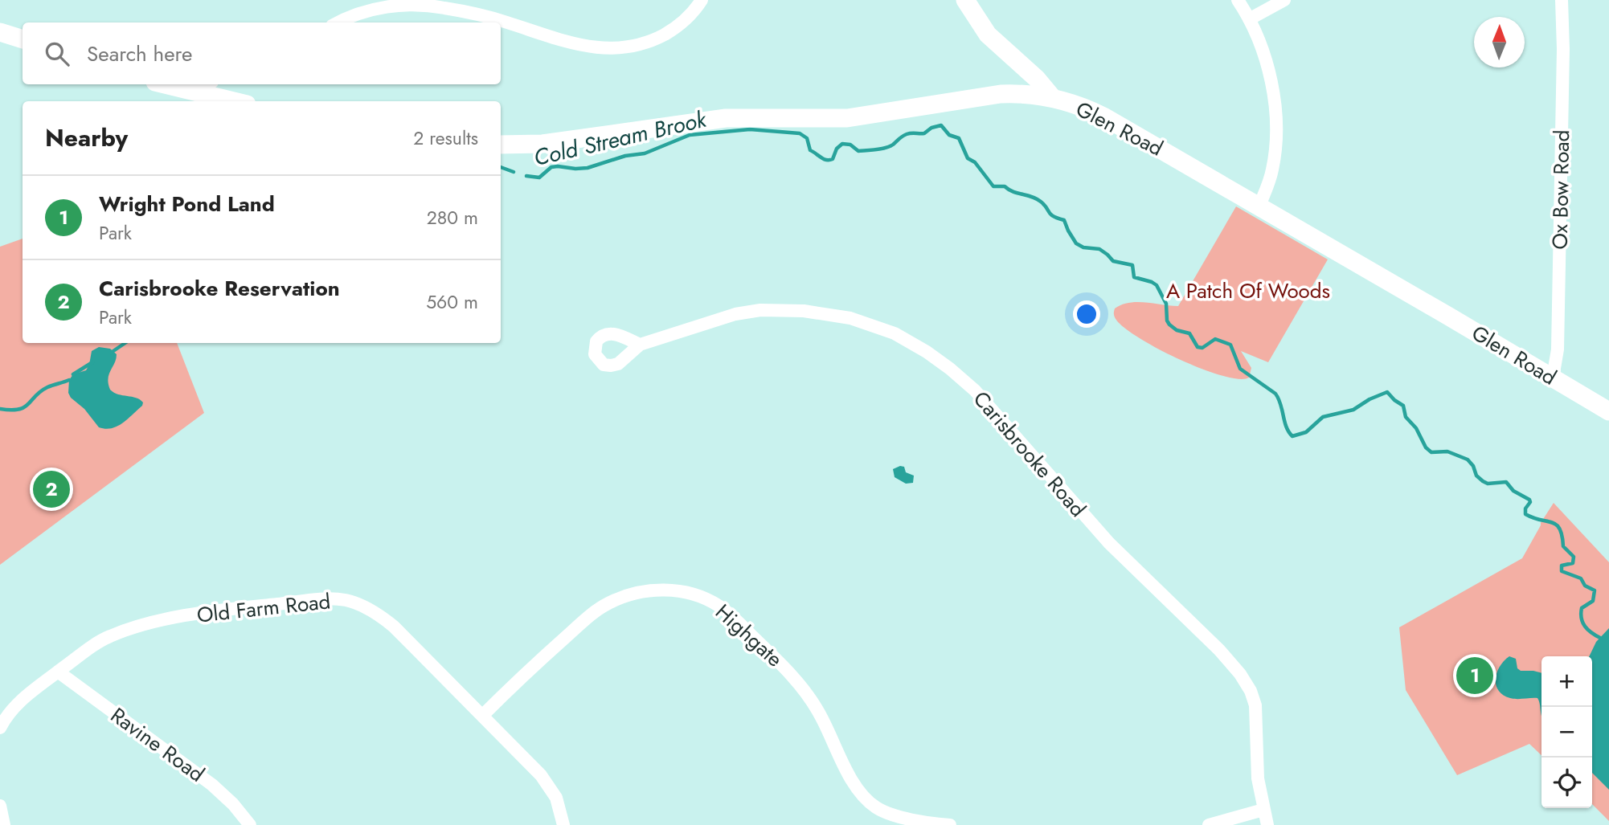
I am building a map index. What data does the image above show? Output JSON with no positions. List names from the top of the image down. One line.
{"streets":{"street":["Glen Road","Ox Bow Road","Carisbrooke Road","Old Farm Road","Highgate","Ravine Road"]},"crossings":[["Glen Road","Ox Bow Road"],["Old Farm Road","Highgate"],["Old Farm Road","Ravine Road"]],"water":["Cold Stream Brook"],"parks":["A Patch Of Woods"],"north":"top","page":{"search":"Search here","heading":["Nearby","2 results"],"list":[{"mark":"1","name":"Wright Pond Land","note":"Park","value":"280 m"},{"mark":"2","name":"Carisbrooke Reservation","note":"Park","value":"560 m"}],"pins":["2","1"],"map_buttons":["+","−"]}}
